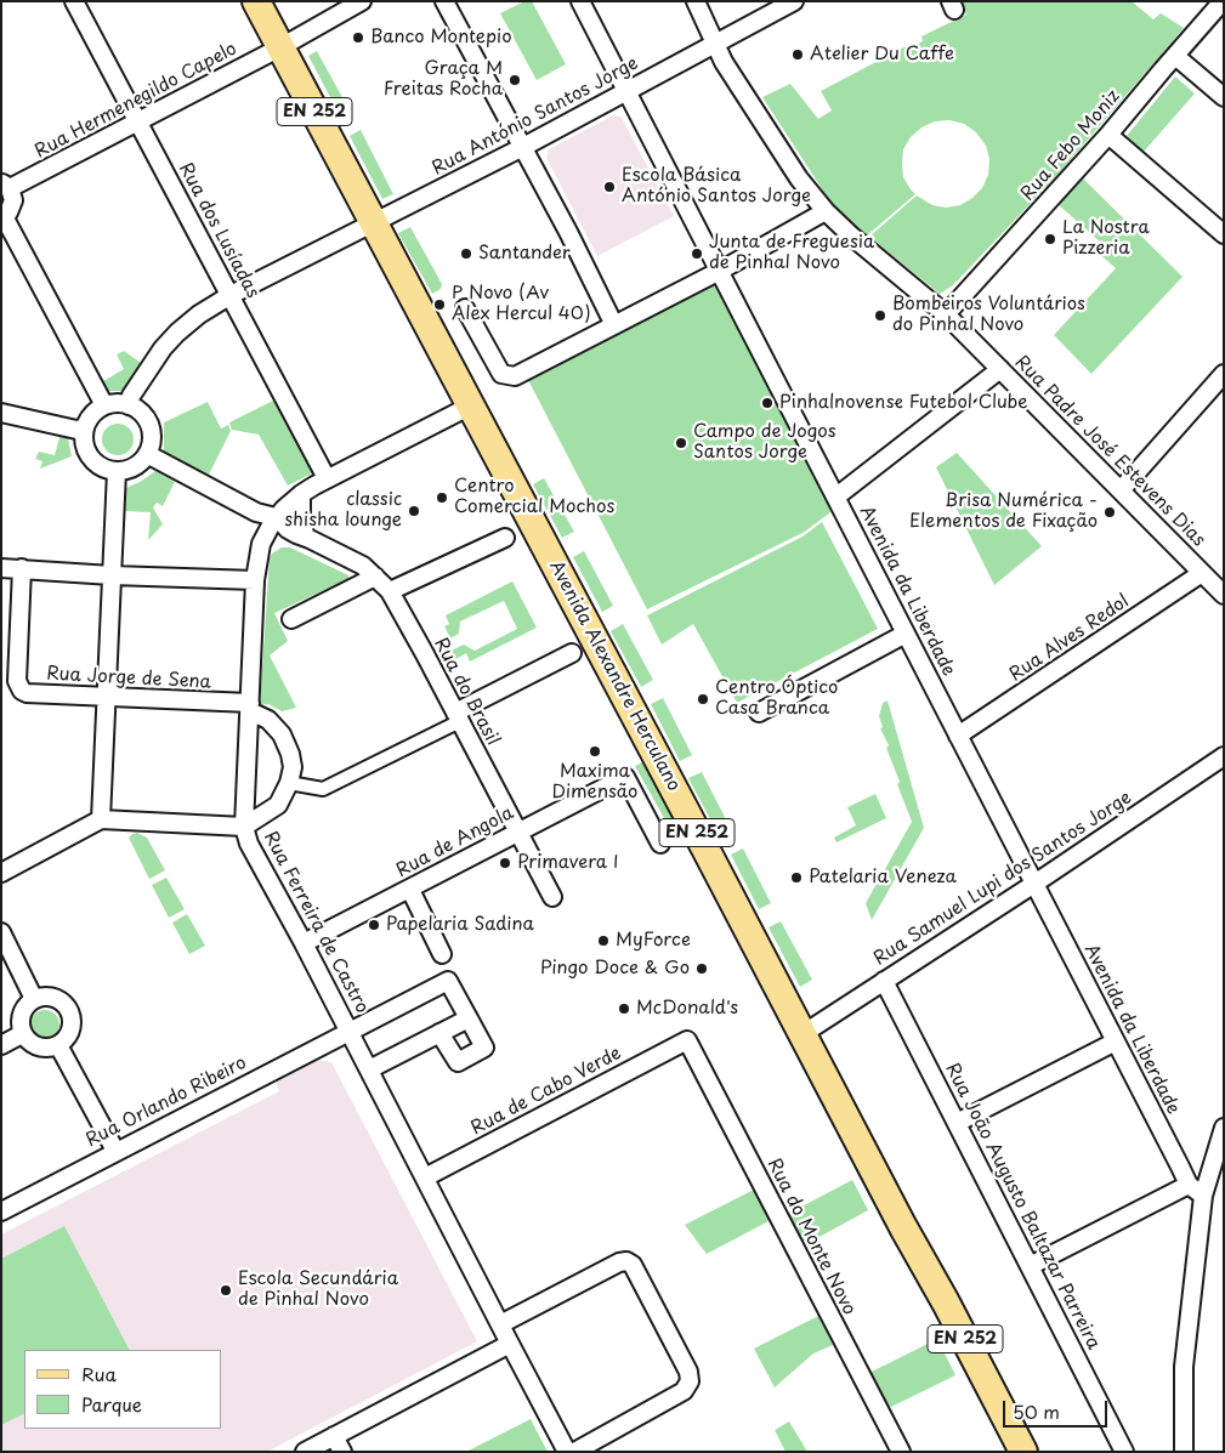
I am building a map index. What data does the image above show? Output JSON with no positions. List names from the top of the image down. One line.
{"streets":{"main road":["EN 252","Avenida Alexandre Herculano"],"street":["Rua Hermenegildo Capelo","Rua António Santos Jorge","Rua Febo Moniz","Rua dos Lusíadas","Rua Padre José Estevens Dias","Avenida da Liberdade","Rua Alves Redol","Rua Jorge de Sena","Rua do Brasil","Rua de Angola","Rua Samuel Lupi dos Santos Jorge","Rua Ferreira de Castro","Rua de Cabo Verde","Rua Orlando Ribeiro","Rua João Augusto Baltazar Parreira","Rua do Monte Novo"]},"crossings":[["Rua Hermenegildo Capelo","EN 252"],["Rua Hermenegildo Capelo","Rua dos Lusíadas"],["EN 252","Rua António Santos Jorge"],["EN 252","Avenida Alexandre Herculano"],["Rua António Santos Jorge","Rua dos Lusíadas"],["Rua António Santos Jorge","Rua Padre José Estevens Dias"],["Rua António Santos Jorge","Avenida da Liberdade"],["Rua António Santos Jorge","Avenida Alexandre Herculano"],["Rua António Santos Jorge","Rua do Brasil"],["Rua Febo Moniz","Rua Padre José Estevens Dias"],["Rua dos Lusíadas","Rua Ferreira de Castro"],["Rua Padre José Estevens Dias","Rua Alves Redol"],["Avenida da Liberdade","Rua Alves Redol"],["Avenida da Liberdade","Rua Samuel Lupi dos Santos Jorge"],["Avenida Alexandre Herculano","Rua Samuel Lupi dos Santos Jorge"],["Avenida Alexandre Herculano","Rua Ferreira de Castro"],["Rua Jorge de Sena","Rua Ferreira de Castro"],["Rua do Brasil","Rua de Angola"],["Rua do Brasil","Rua Ferreira de Castro"],["Rua de Angola","Rua Ferreira de Castro"],["Rua Samuel Lupi dos Santos Jorge","Rua João Augusto Baltazar Parreira"],["Rua Ferreira de Castro","Rua de Cabo Verde"],["Rua Ferreira de Castro","Rua Orlando Ribeiro"],["Rua de Cabo Verde","Rua do Monte Novo"]],"places":["Banco Montepio","Atelier Du Caffe","Graça M Freitas Rocha","Escola Básica António Santos Jorge","La Nostra Pizzeria","Santander","Junta de Freguesia de Pinhal Novo","P Novo (Av Alex Hercul 40)","Bombeiros Voluntários do Pinhal Novo","Pinhalnovense Futebol Clube","Campo de Jogos Santos Jorge","Centro Comercial Mochos","classic shisha lounge","Brisa Numérica - Elementos de Fixação","Centro Óptico Casa Branca","Maxima Dimensão","Primavera I","Patelaria Veneza","Papelaria Sadina","MyForce","Pingo Doce & Go","McDonald's","Escola Secundária de Pinhal Novo"],"legend":["Rua","Parque"],"scale_bar":"50 m"}
